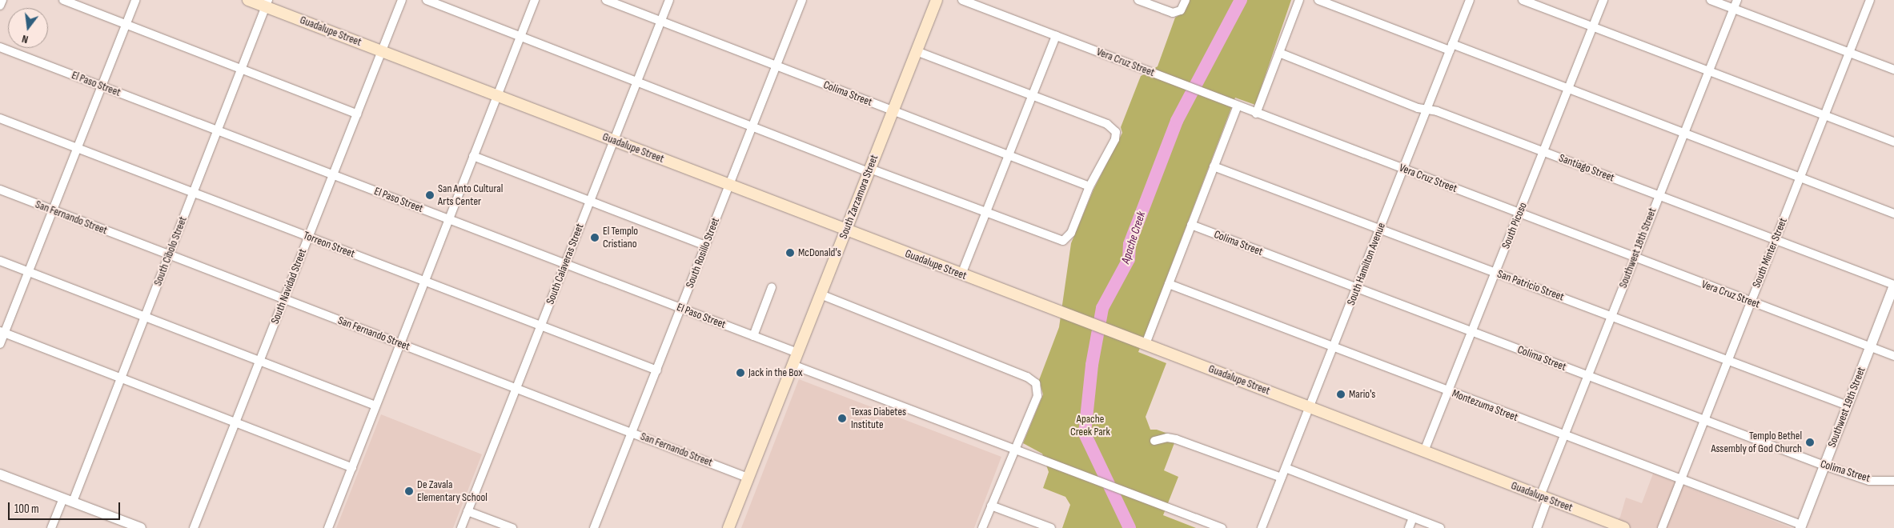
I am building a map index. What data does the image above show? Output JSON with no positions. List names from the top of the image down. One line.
{"streets":{"main road":["Guadalupe Street","South Zarzamora Street"],"street":["Vera Cruz Street","El Paso Street","Colima Street","Santiago Street","San Fernando Street","South Picoso","Torreon Street","Southwest 18th Street","South Cibolo Street","South Rosillo Street","South Minter Street","South Calaveras Street","South Hamilton Avenue","San Patricio Street","South Navidad Street","Montezuma Street","Southwest 19th Street"]},"crossings":[["Guadalupe Street","South Zarzamora Street"],["Guadalupe Street","South Picoso"],["Guadalupe Street","Southwest 18th Street"],["Guadalupe Street","South Cibolo Street"],["Guadalupe Street","South Rosillo Street"],["Guadalupe Street","South Calaveras Street"],["Guadalupe Street","South Hamilton Avenue"],["Guadalupe Street","South Navidad Street"],["Vera Cruz Street","South Picoso"],["Vera Cruz Street","Southwest 18th Street"],["Vera Cruz Street","South Minter Street"],["Vera Cruz Street","South Hamilton Avenue"],["Vera Cruz Street","Southwest 19th Street"],["El Paso Street","South Zarzamora Street"],["El Paso Street","South Cibolo Street"],["El Paso Street","South Rosillo Street"],["El Paso Street","South Calaveras Street"],["El Paso Street","South Navidad Street"],["Colima Street","South Zarzamora Street"],["Colima Street","South Picoso"],["Colima Street","Southwest 18th Street"],["Colima Street","South Rosillo Street"],["Colima Street","South Minter Street"],["Colima Street","South Calaveras Street"],["Colima Street","South Hamilton Avenue"],["Colima Street","Southwest 19th Street"],["Santiago Street","South Picoso"],["Santiago Street","Southwest 18th Street"],["Santiago Street","South Minter Street"],["Santiago Street","South Hamilton Avenue"],["Santiago Street","Southwest 19th Street"],["South Zarzamora Street","San Fernando Street"],["San Fernando Street","South Cibolo Street"],["San Fernando Street","South Rosillo Street"],["San Fernando Street","South Calaveras Street"],["San Fernando Street","South Navidad Street"],["South Picoso","San Patricio Street"],["South Picoso","Montezuma Street"],["Torreon Street","South Cibolo Street"],["Torreon Street","South Rosillo Street"],["Torreon Street","South Calaveras Street"],["Torreon Street","South Navidad Street"],["Southwest 18th Street","San Patricio Street"],["Southwest 18th Street","Montezuma Street"],["South Minter Street","San Patricio Street"],["South Minter Street","Montezuma Street"],["South Hamilton Avenue","San Patricio Street"],["South Hamilton Avenue","Montezuma Street"],["San Patricio Street","Southwest 19th Street"],["Montezuma Street","Southwest 19th Street"]],"water":["Apache Creek"],"parks":["Apache Creek Park"],"places":["San Anto Cultural Arts Center","El Templo Cristiano","McDonald's","Jack in the Box","Mario's","Texas Diabetes Institute","Templo Bethel Assembly of God Church","De Zavala Elementary School"],"scale_bar":"100 m","north":"bottom"}
